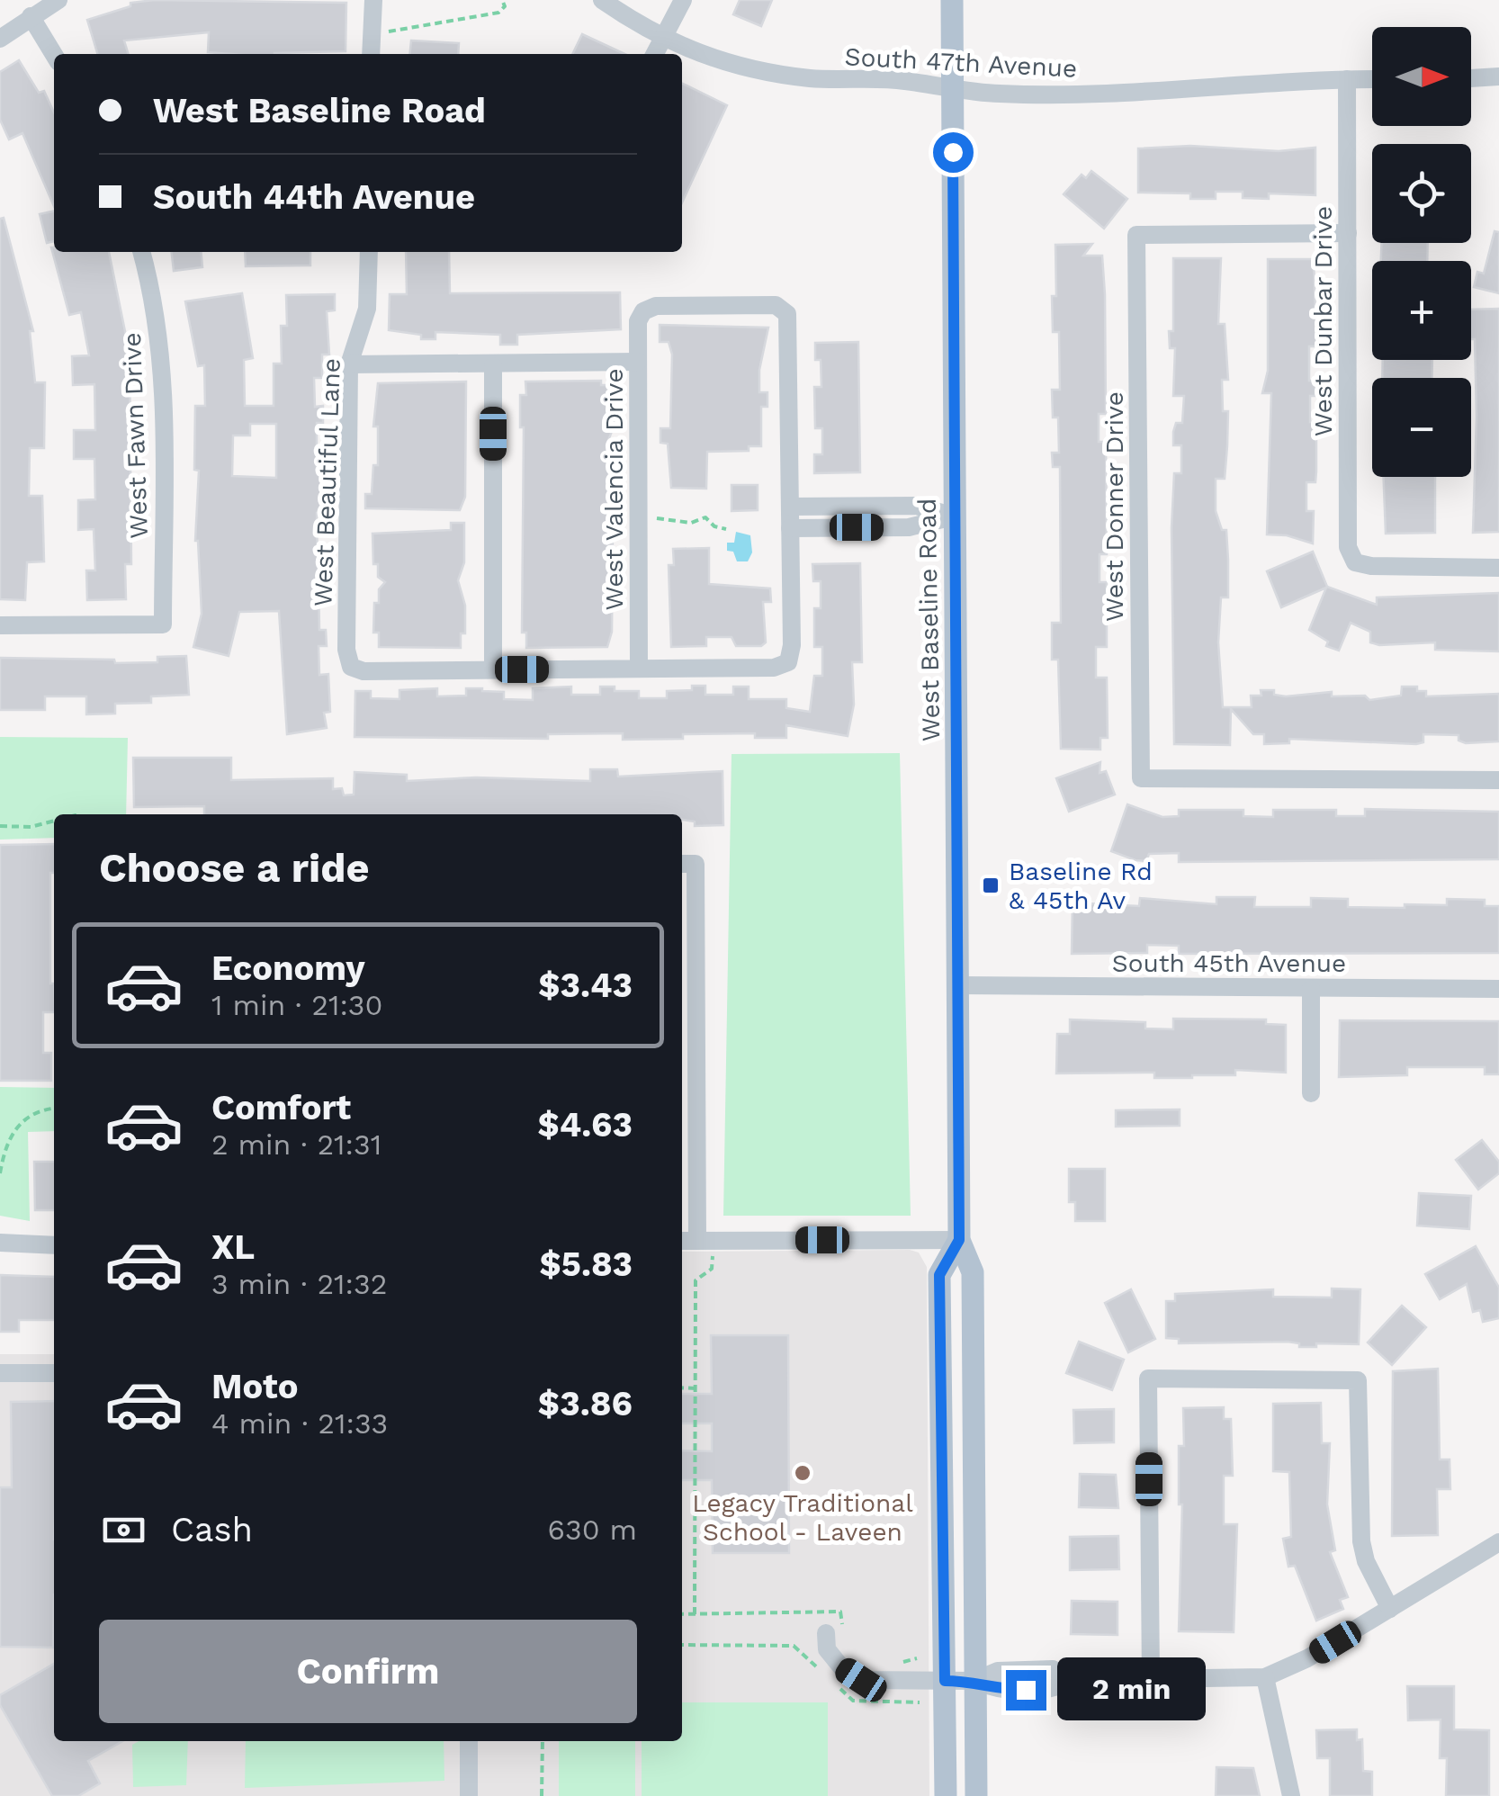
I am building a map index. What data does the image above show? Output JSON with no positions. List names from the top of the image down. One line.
{"streets":{"main road":["West Baseline Road"],"street":["South 47th Avenue","West Dunbar Drive","West Fawn Drive","West Beautiful Lane","West Valencia Drive","West Donner Drive","South 45th Avenue"]},"crossings":[["South 47th Avenue","West Dunbar Drive"],["South 47th Avenue","West Baseline Road"],["West Dunbar Drive","West Donner Drive"],["West Baseline Road","South 45th Avenue"]],"places":{"transit":["Baseline Rd & 45th Av"],"other":["Legacy Traditional School - Laveen"]},"north":"right","page":{"map_buttons":["+","−"],"banner":["West Baseline Road","South 44th Avenue"],"heading":"Choose a ride","list":[{"name":"Economy","note":"1 min · 21:30","value":"$3.43"},{"name":"Comfort","note":"2 min · 21:31","value":"$4.63"},{"name":"XL","note":"3 min · 21:32","value":"$5.83"},{"name":"Moto","note":"4 min · 21:33","value":"$3.86"}],"pay":["Cash","630 m"],"buttons":"Confirm","bubble":"2 min"}}
